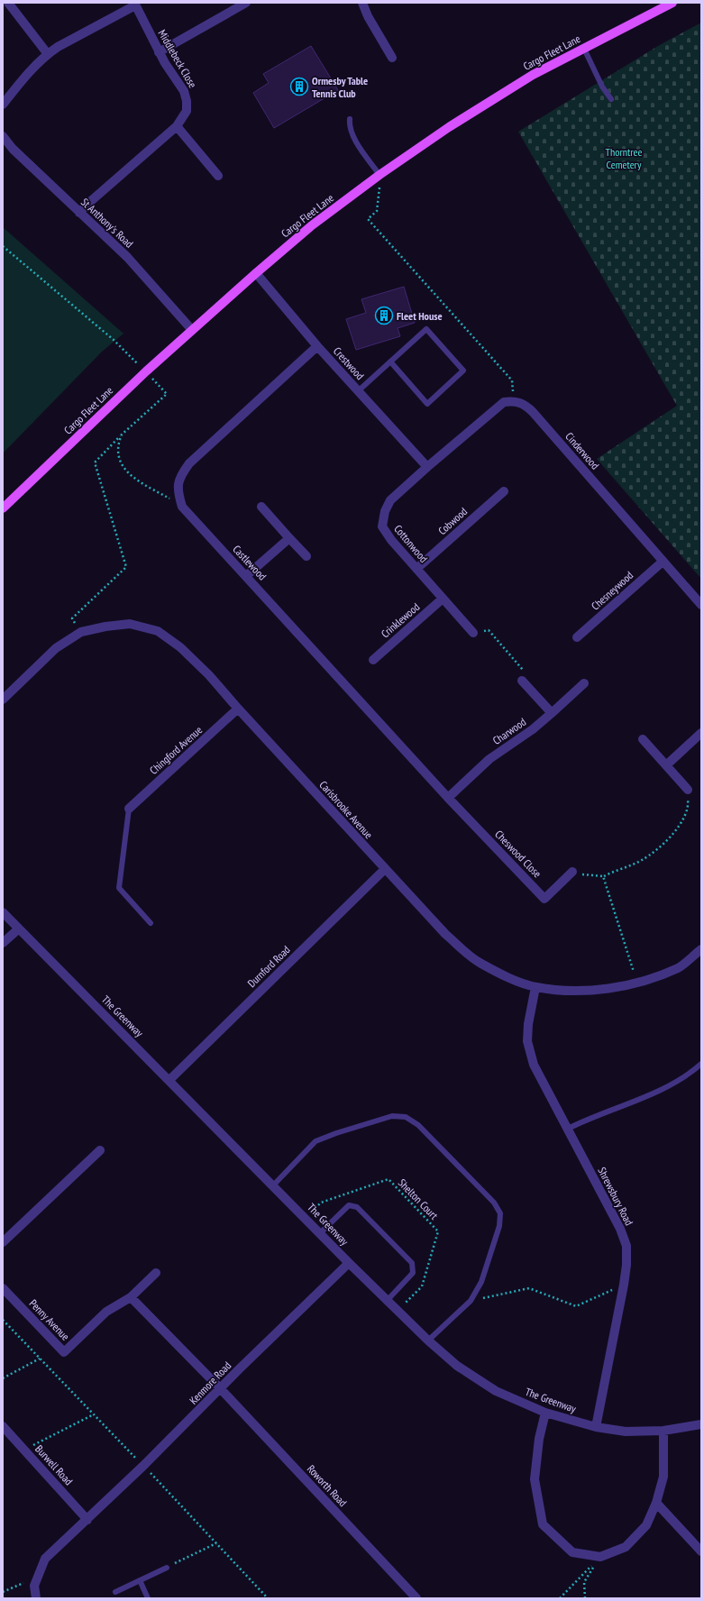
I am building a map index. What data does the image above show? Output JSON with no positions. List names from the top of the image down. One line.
{"streets":{"main road":["Cargo Fleet Lane"],"street":["Middlebeck Close","St Anthony's Road","Crestwood","Cinderwood","Cobwood","Cottonwood","Castlewood","Chesneywood","Crinklewood","Charwood","Chingford Avenue","Carisbrooke Avenue","Cheswood Close","Durnford Road","The Greenway","Shrewsbury Road","Penny Avenue","Kenmore Road","Burwell Road","Roworth Road"],"path":["Shelton Court"]},"crossings":[["Cargo Fleet Lane","St Anthony's Road"],["Cargo Fleet Lane","Crestwood"],["Middlebeck Close","St Anthony's Road"],["Crestwood","Cottonwood"],["Crestwood","Castlewood"],["Cinderwood","Chesneywood"],["Cobwood","Cottonwood"],["Cottonwood","Crinklewood"],["Castlewood","Charwood"],["Castlewood","Cheswood Close"],["Charwood","Cheswood Close"],["Chingford Avenue","Carisbrooke Avenue"],["Carisbrooke Avenue","Durnford Road"],["Carisbrooke Avenue","Shrewsbury Road"],["Durnford Road","The Greenway"],["The Greenway","Shrewsbury Road"],["The Greenway","Shelton Court"],["The Greenway","Kenmore Road"],["Kenmore Road","Burwell Road"],["Kenmore Road","Roworth Road"]],"parks":["Thorntree Cemetery"],"places":{"building":["Ormesby Table Tennis Club","Fleet House"]}}
